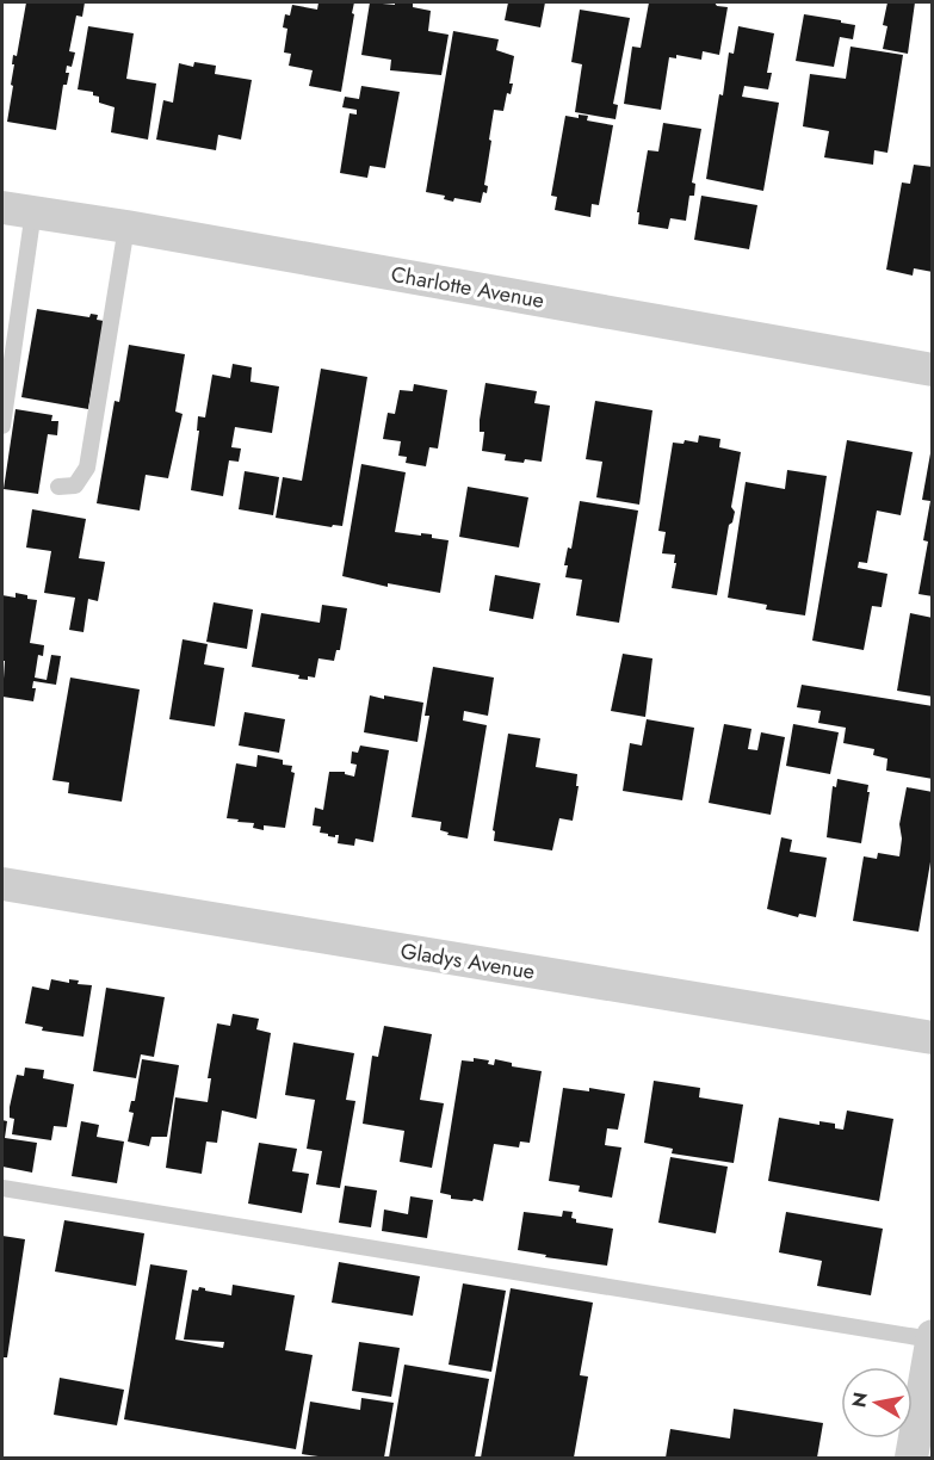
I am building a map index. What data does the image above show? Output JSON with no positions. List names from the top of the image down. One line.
{"streets":{"street":["Charlotte Avenue","Gladys Avenue"]},"north":"left"}
